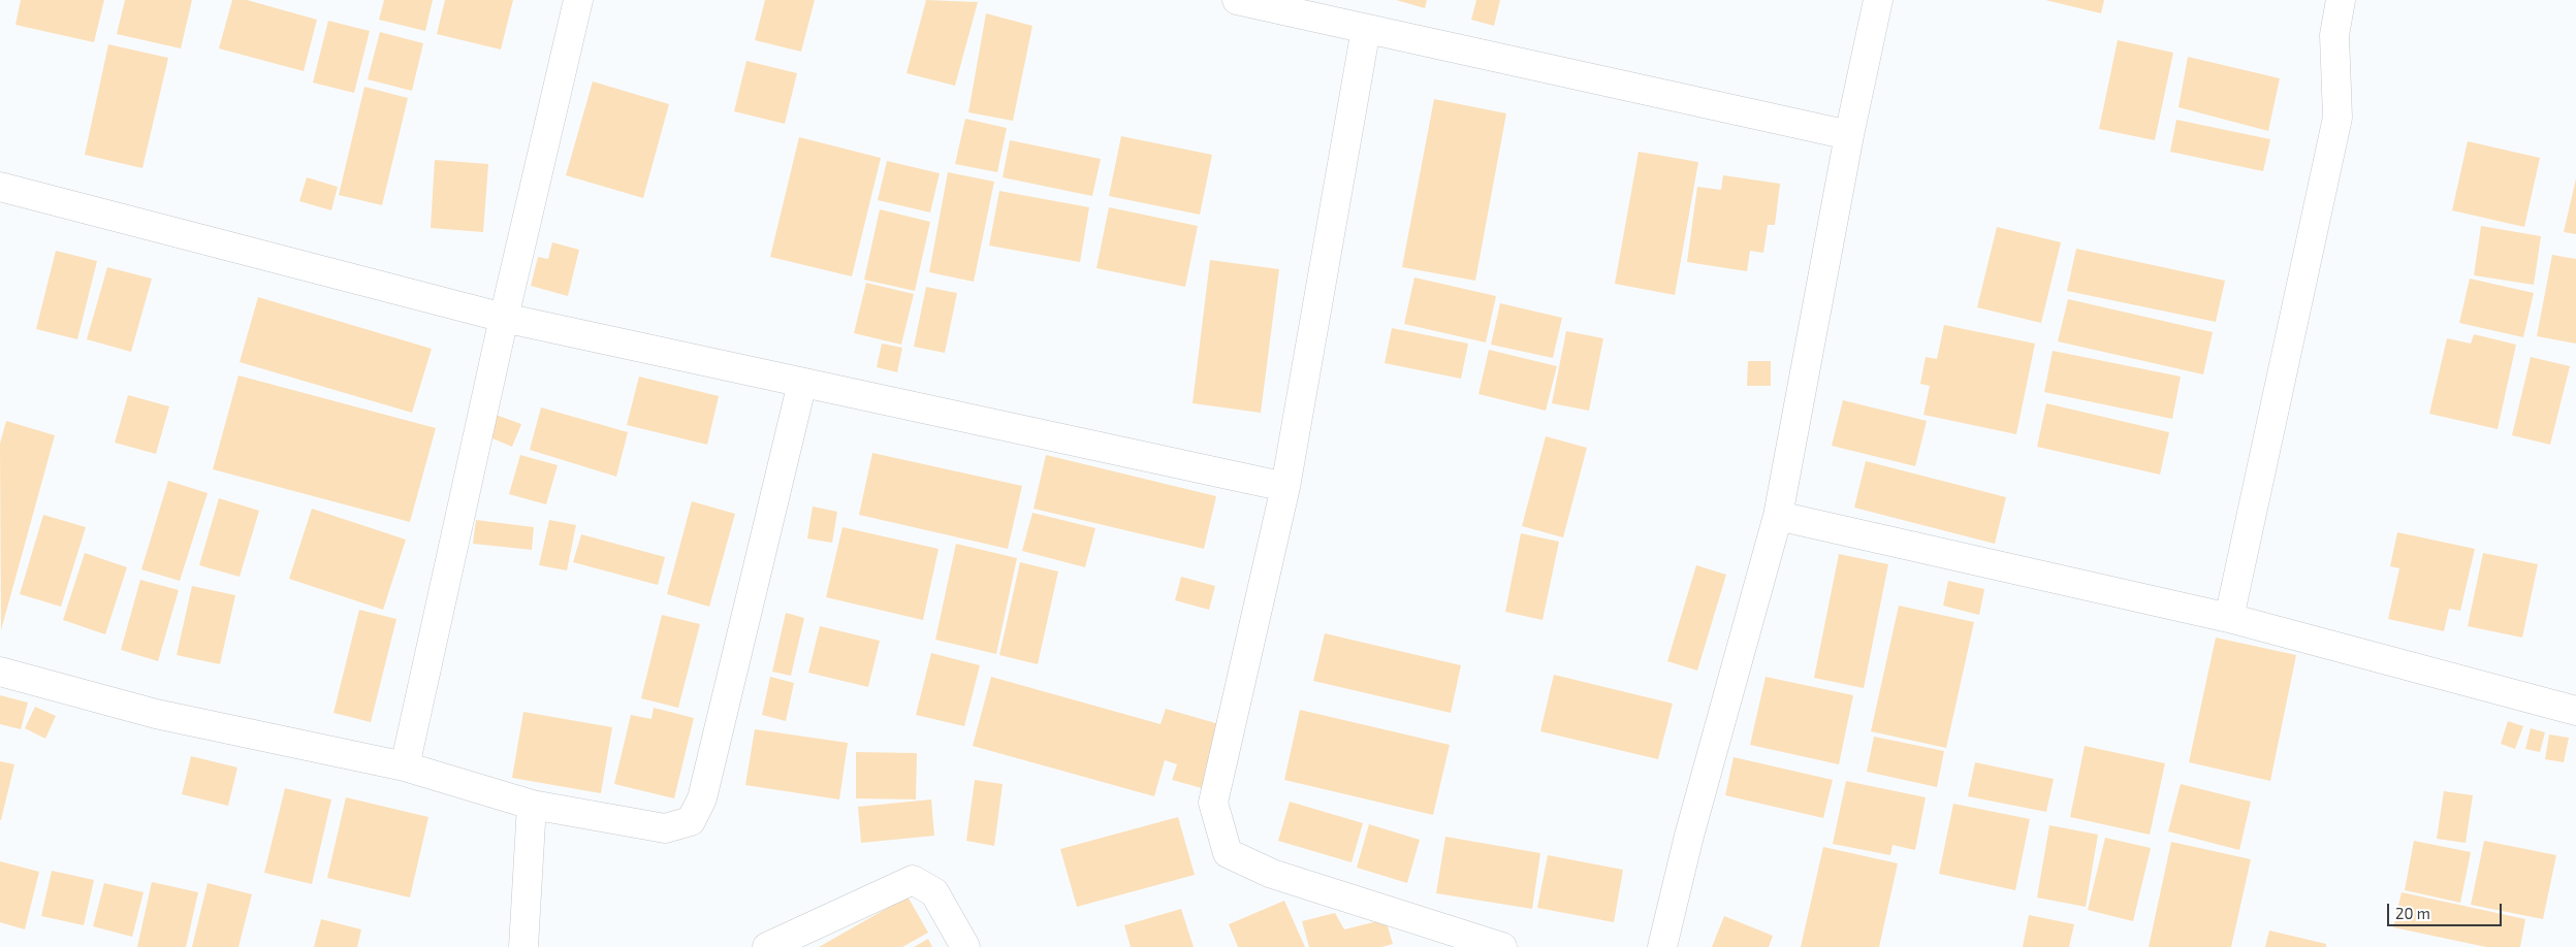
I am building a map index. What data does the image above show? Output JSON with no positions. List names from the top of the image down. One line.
{"scale_bar":"20 m"}
